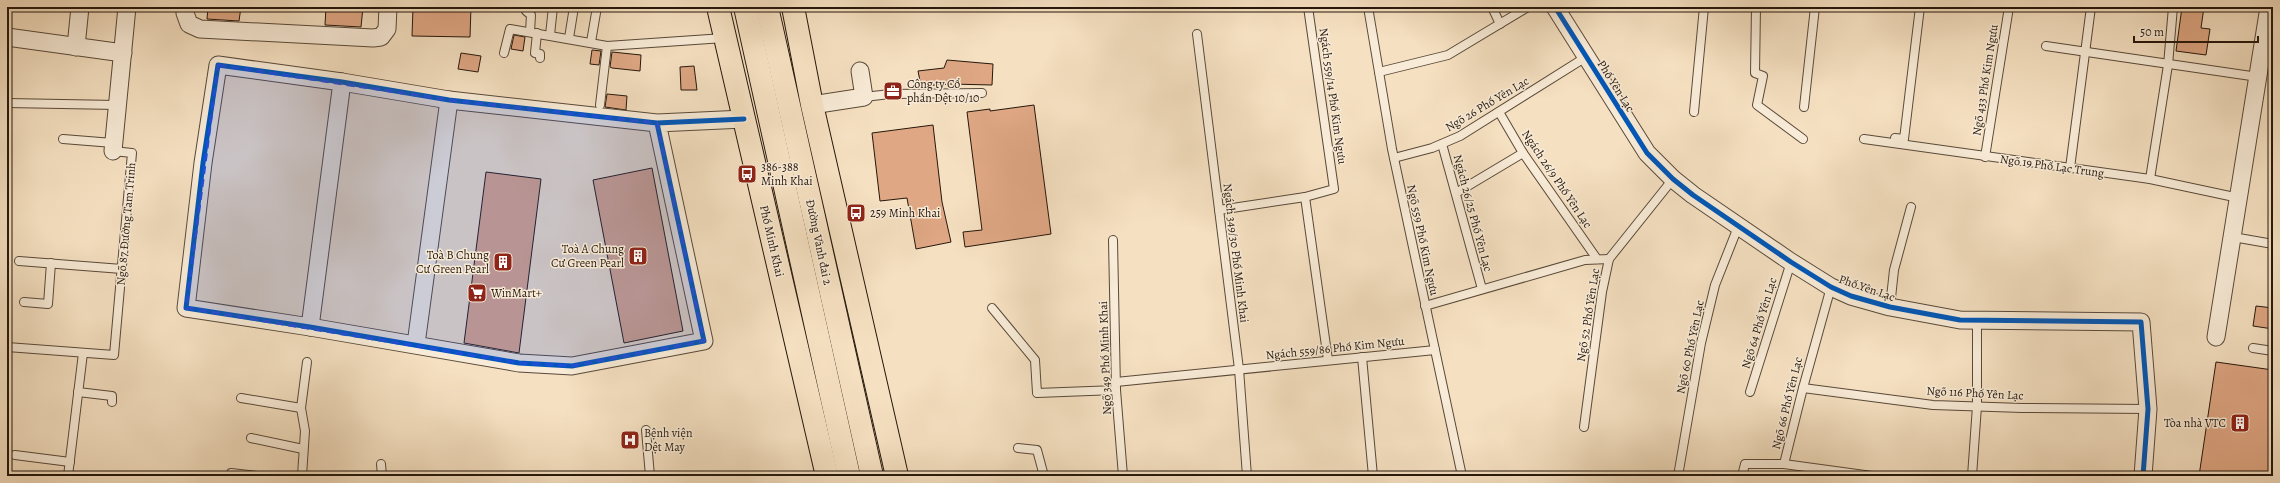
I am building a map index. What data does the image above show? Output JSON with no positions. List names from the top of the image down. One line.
{"streets":{"main road":["Phố Minh Khai","Đường Vành đai 2"],"street":["Phố Yên Lạc"],"lane":["Ngõ 433 Phố Kim Ngưu","Ngách 559/14 Phố Kim Ngưu","Ngõ 26 Phố Yên Lạc","Ngõ 19 Phố Lạc Trung","Ngách 26/9 Phố Yên Lạc","Ngách 26/25 Phố Yên Lạc","Ngõ 87 Đường Tam Trinh","Ngõ 559 Phố Kim Ngưu","Ngách 349/30 Phố Minh Khai","Ngõ 52 Phố Yên Lạc","Ngõ 64 Phố Yên Lạc","Ngõ 60 Phố Yên Lạc","Ngách 559/86 Phố Kim Ngưu","Ngõ 349 Phố Minh Khai","Ngõ 116 Phố Yên Lạc","Ngõ 66 Phố Yên Lạc"]},"crossings":[["Ngõ 433 Phố Kim Ngưu","Ngõ 19 Phố Lạc Trung"],["Phố Yên Lạc","Ngõ 26 Phố Yên Lạc"],["Phố Yên Lạc","Ngõ 52 Phố Yên Lạc"],["Phố Yên Lạc","Ngõ 64 Phố Yên Lạc"],["Phố Yên Lạc","Ngõ 60 Phố Yên Lạc"],["Phố Yên Lạc","Ngõ 116 Phố Yên Lạc"],["Phố Yên Lạc","Ngõ 66 Phố Yên Lạc"],["Ngõ 26 Phố Yên Lạc","Ngách 26/9 Phố Yên Lạc"],["Ngõ 26 Phố Yên Lạc","Ngách 26/25 Phố Yên Lạc"],["Ngõ 26 Phố Yên Lạc","Ngõ 559 Phố Kim Ngưu"],["Ngõ 559 Phố Kim Ngưu","Ngách 559/86 Phố Kim Ngưu"],["Ngách 349/30 Phố Minh Khai","Ngách 559/86 Phố Kim Ngưu"],["Ngách 559/86 Phố Kim Ngưu","Ngõ 349 Phố Minh Khai"],["Ngõ 116 Phố Yên Lạc","Ngõ 66 Phố Yên Lạc"]],"places":{"office":["Công ty Cổ phần Dệt 10/10"],"bus stop":["386-388 Minh Khai","259 Minh Khai"],"building":["Toà A Chung Cư Green Pearl","Toà B Chung Cư Green Pearl","Tòa nhà VTC"],"supermarket":["WinMart+"],"hospital":["Bệnh viện Dệt May"]},"scale_bar":"50 m"}
